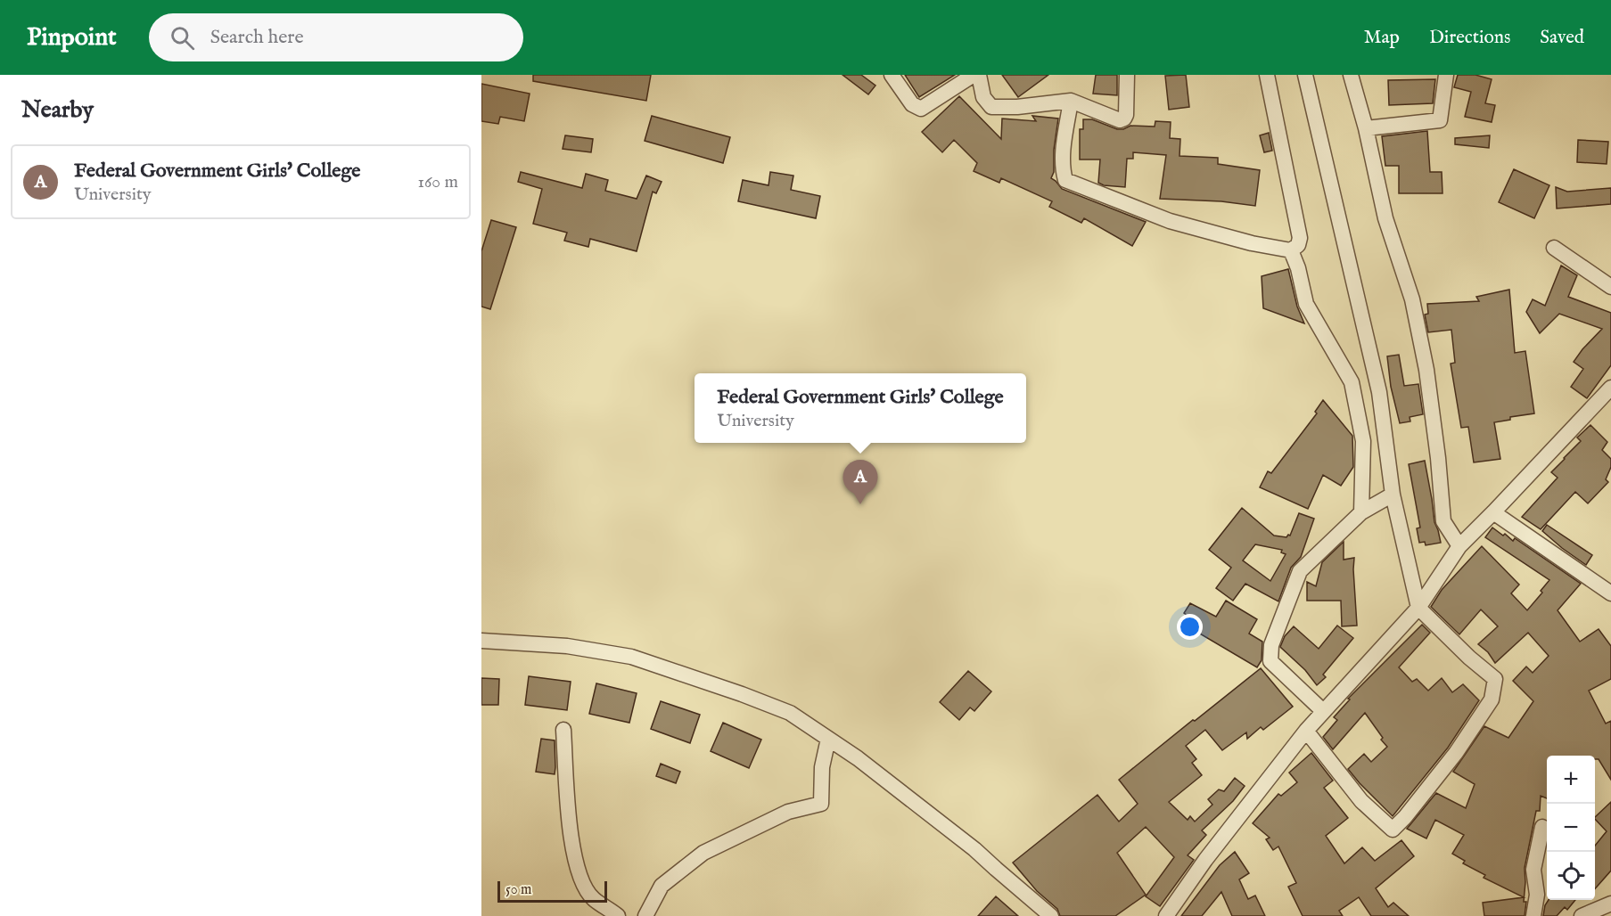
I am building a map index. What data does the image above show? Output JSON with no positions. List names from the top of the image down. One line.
{"scale_bar":"50 m","page":{"header":"Pinpoint","search":"Search here","nav":["Map","Directions","Saved"],"heading":"Nearby","list":[{"mark":"A","name":"Federal Government Girls' College","note":"University","value":"160 m"}],"popup":["Federal Government Girls' College","University"],"pins":"A","map_buttons":["+","−"],"scale":"50 m"}}
